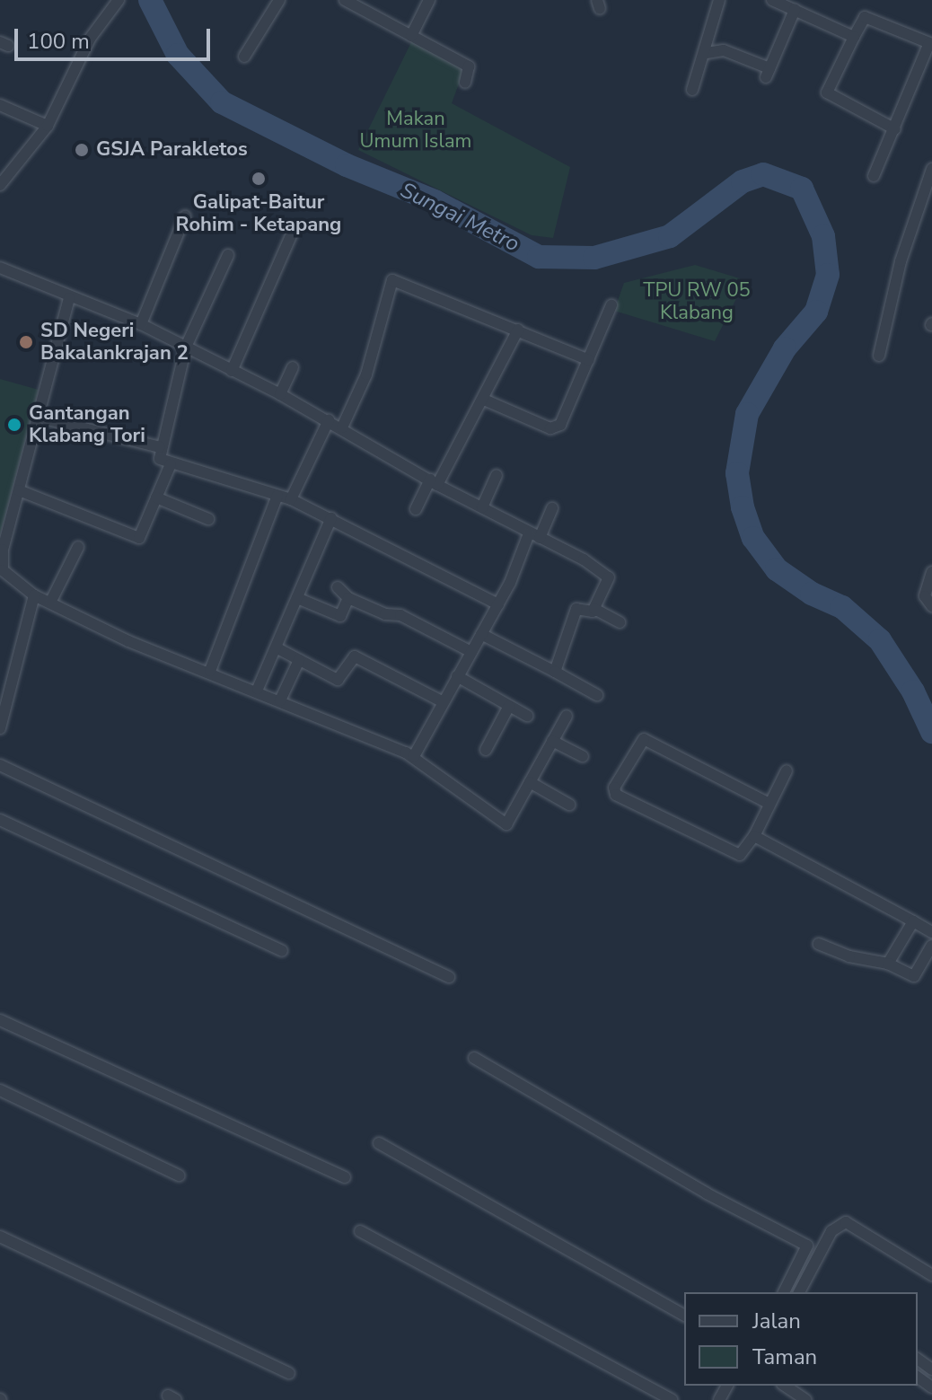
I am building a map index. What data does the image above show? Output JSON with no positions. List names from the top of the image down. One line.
{"water":["Sungai Metro"],"parks":["Makan Umum Islam","TPU RW 05 Klabang"],"places":["GSJA Parakletos","Galipat-Baitur Rohim - Ketapang","SD Negeri Bakalankrajan 2","Gantangan Klabang Tori"],"legend":["Jalan","Taman"],"scale_bar":"100 m"}
